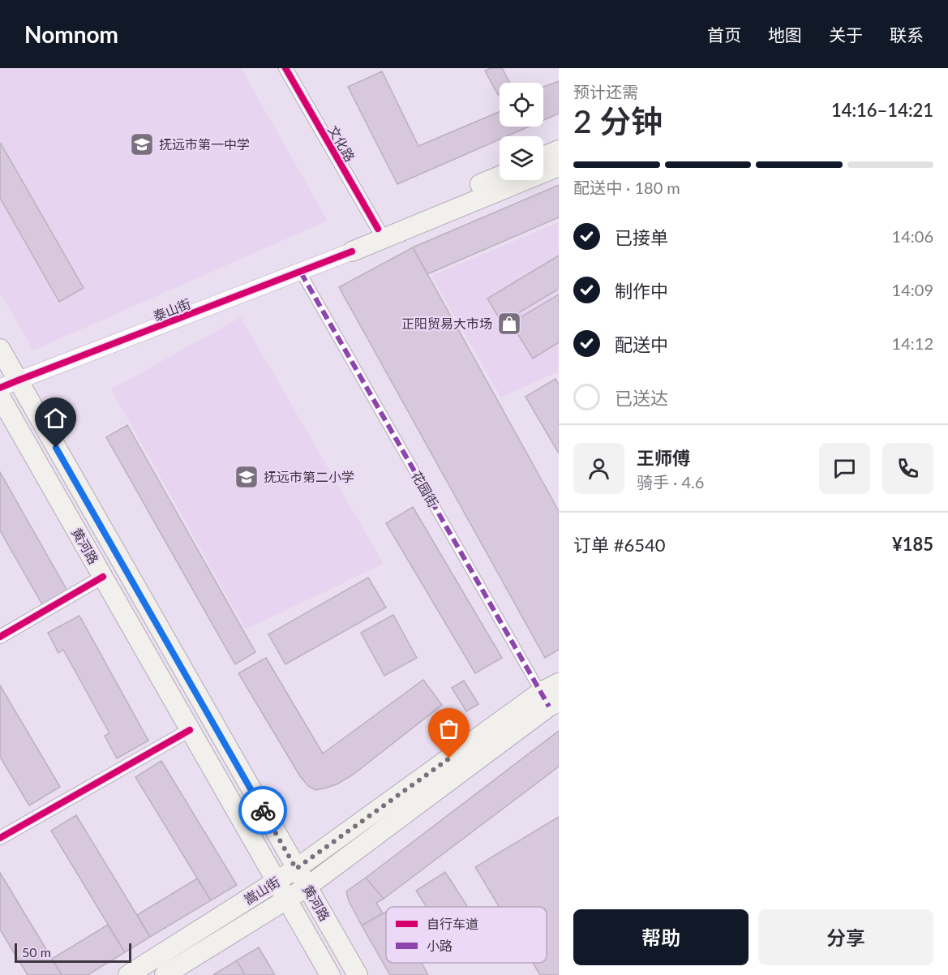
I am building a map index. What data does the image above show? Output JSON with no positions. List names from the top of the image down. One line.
{"streets":{"main road":["泰山街","黄河路","嵩山街"],"street":["文化路","花园街"]},"crossings":[["文化路","泰山街"],["泰山街","花园街"],["泰山街","黄河路"],["花园街","嵩山街"],["黄河路","嵩山街"]],"places":{"school or university":["抚远市第一中学","抚远市第二小学"],"shop":["正阳贸易大市场"]},"legend":["自行车道","小路"],"scale_bar":"50 m","page":{"header":"Nomnom","nav":["首页","地图","关于","联系"],"heading":["2 分钟","预计还需","14:16–14:21"],"panel":["王师傅","骑手 · 4.6","订单 #6540","¥185"],"bar":"配送中 · 180 m","list":[["已接单","14:06"],["制作中","14:09"],["配送中","14:12"],"已送达"],"buttons":["帮助","分享"],"scale":"50 m"}}
